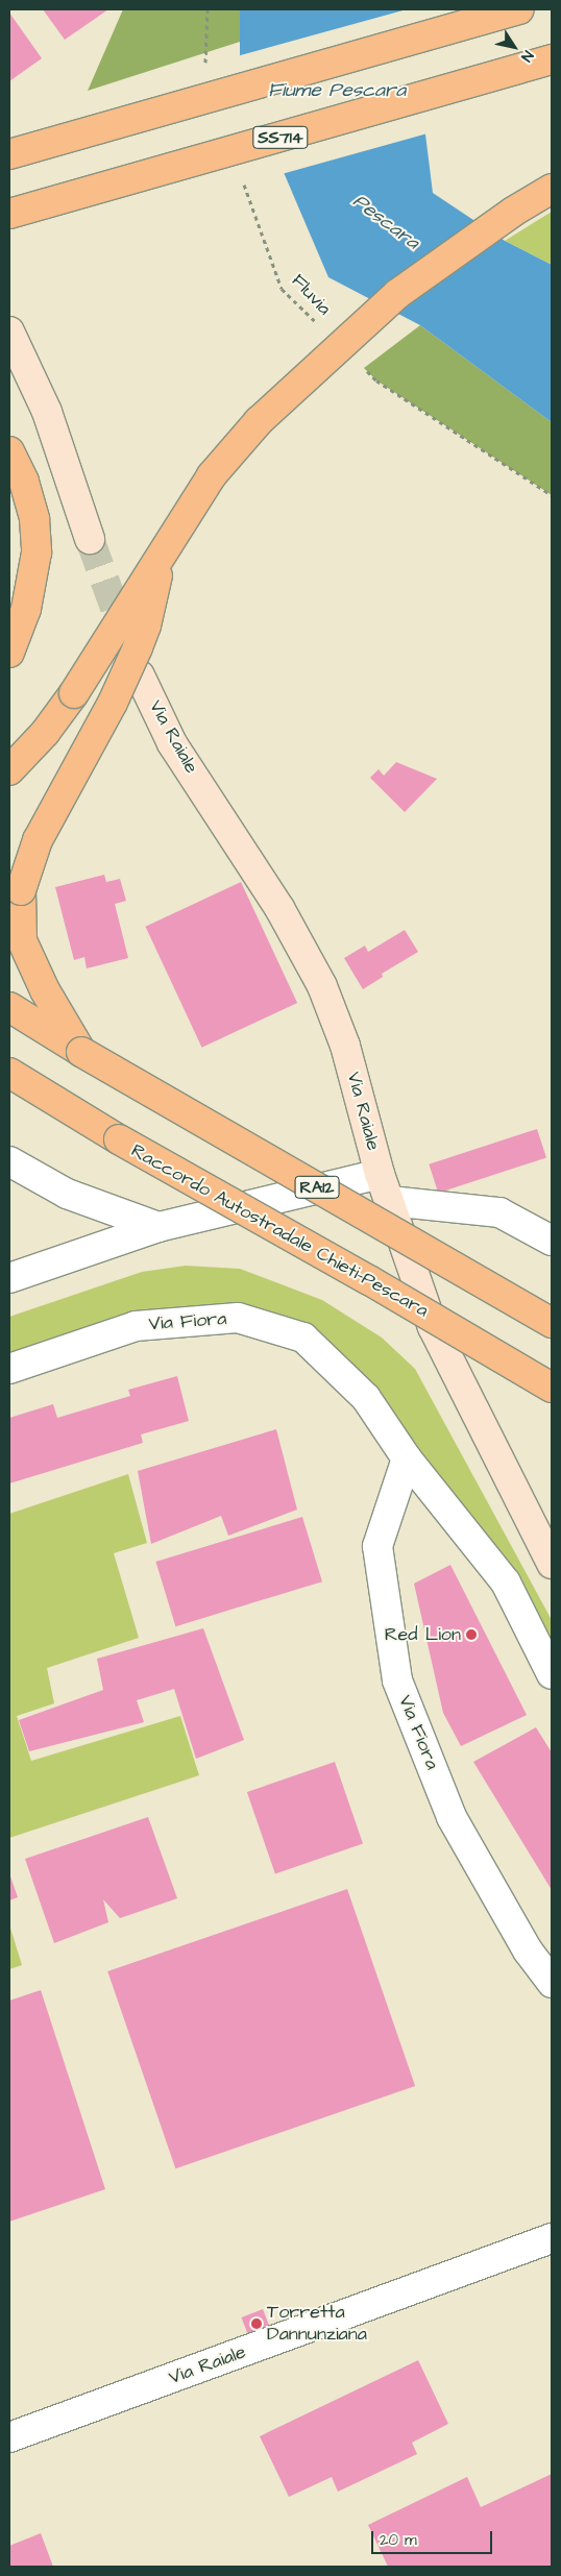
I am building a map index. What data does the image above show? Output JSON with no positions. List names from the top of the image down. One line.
{"streets":{"highway":["SS714","RA12","Raccordo Autostradale Chieti-Pescara"],"street":["Via Raiale","Via Fiora"],"path":["Fluvia"]},"water":["Fiume Pescara","Pescara"],"places":["Red Lion","Torretta Dannunziana"],"scale_bar":"20 m","north":"bottom right"}
